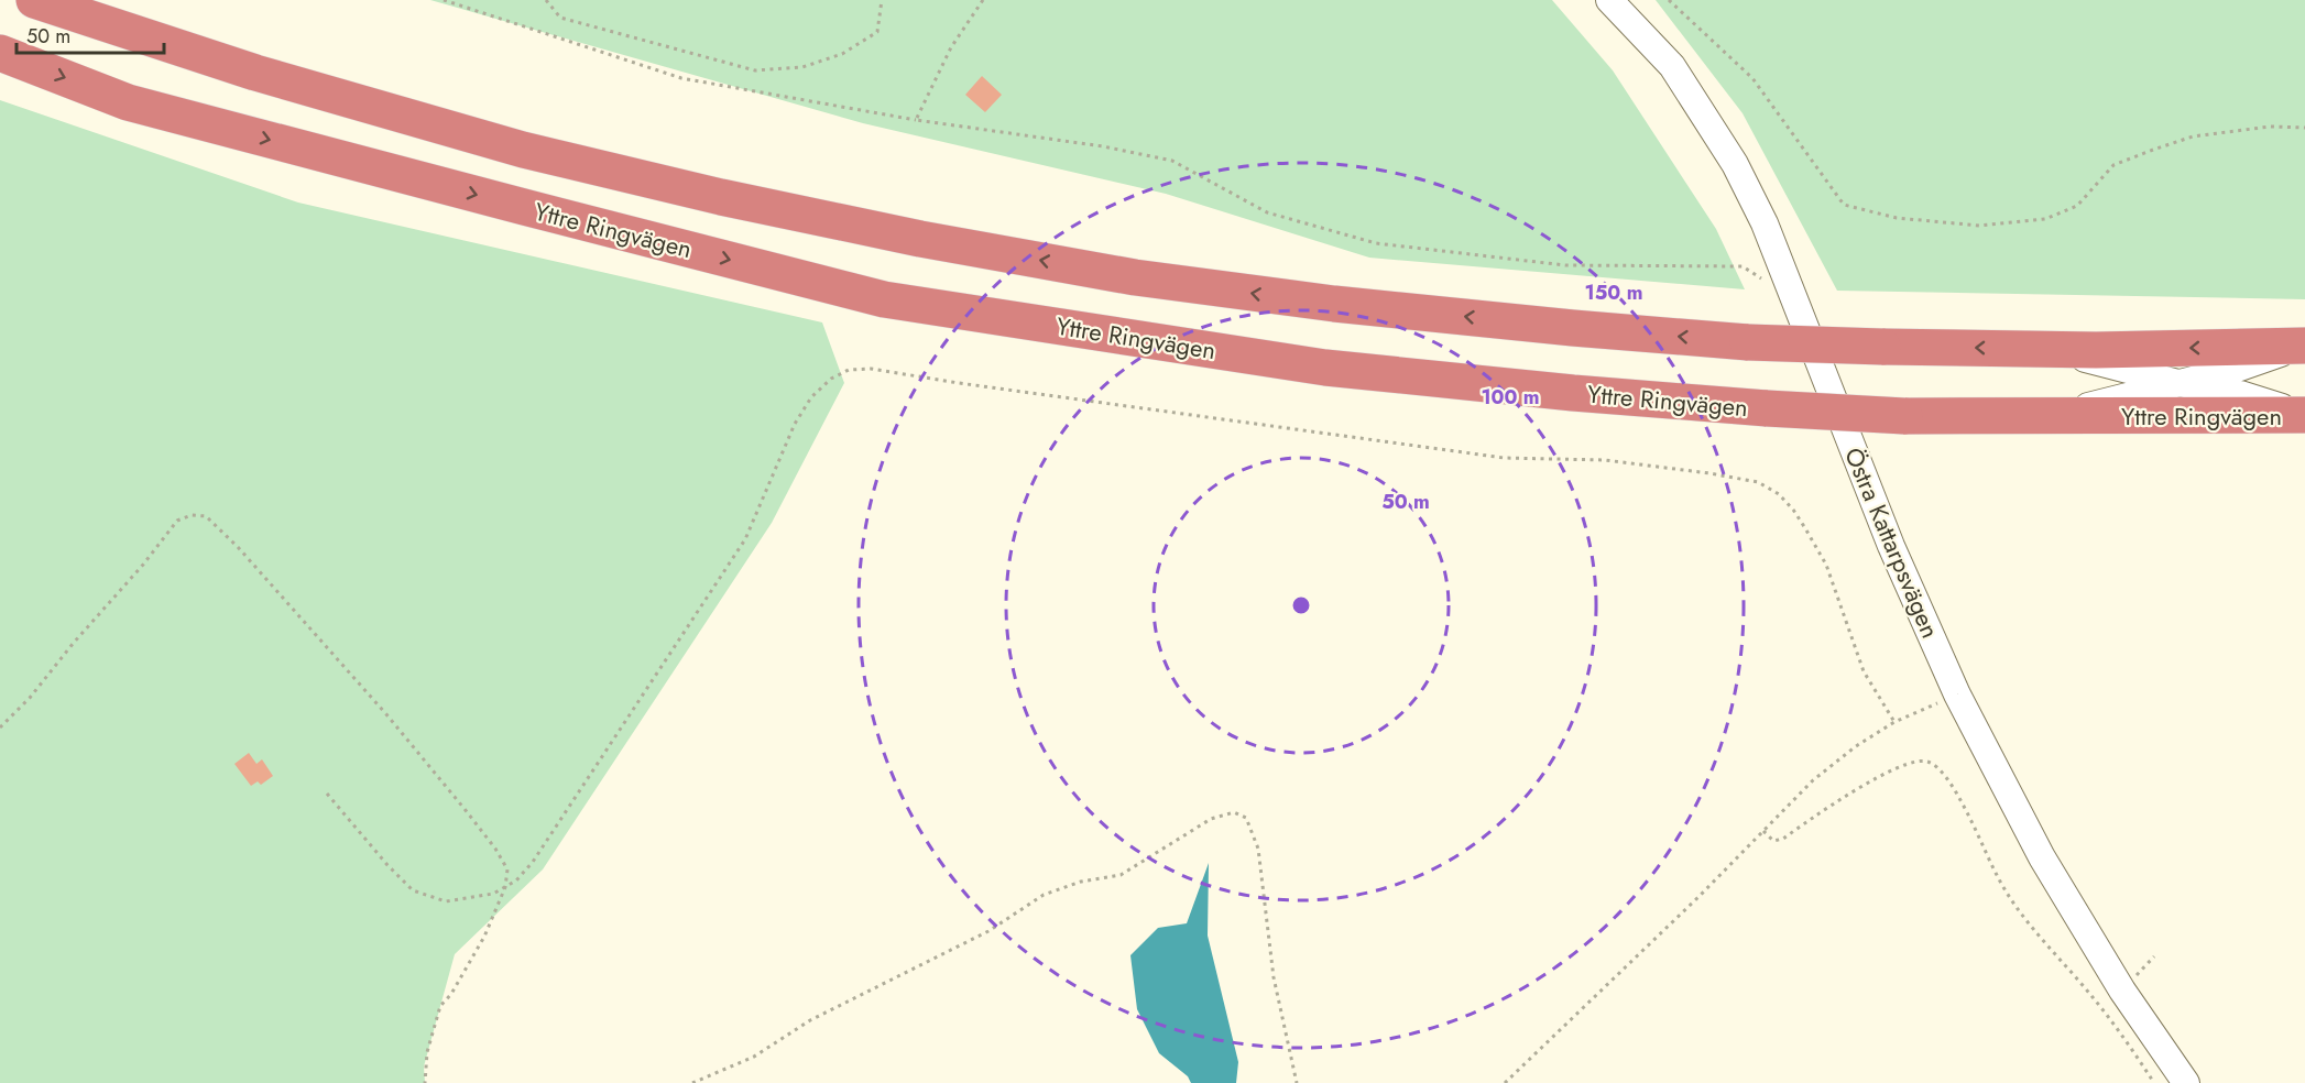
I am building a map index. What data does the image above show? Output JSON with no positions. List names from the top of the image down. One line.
{"streets":{"highway":["Yttre Ringvägen"],"street":["Östra Kattarpsvägen"]},"scale_bar":"50 m","rings":["150 m","100 m","50 m"]}
